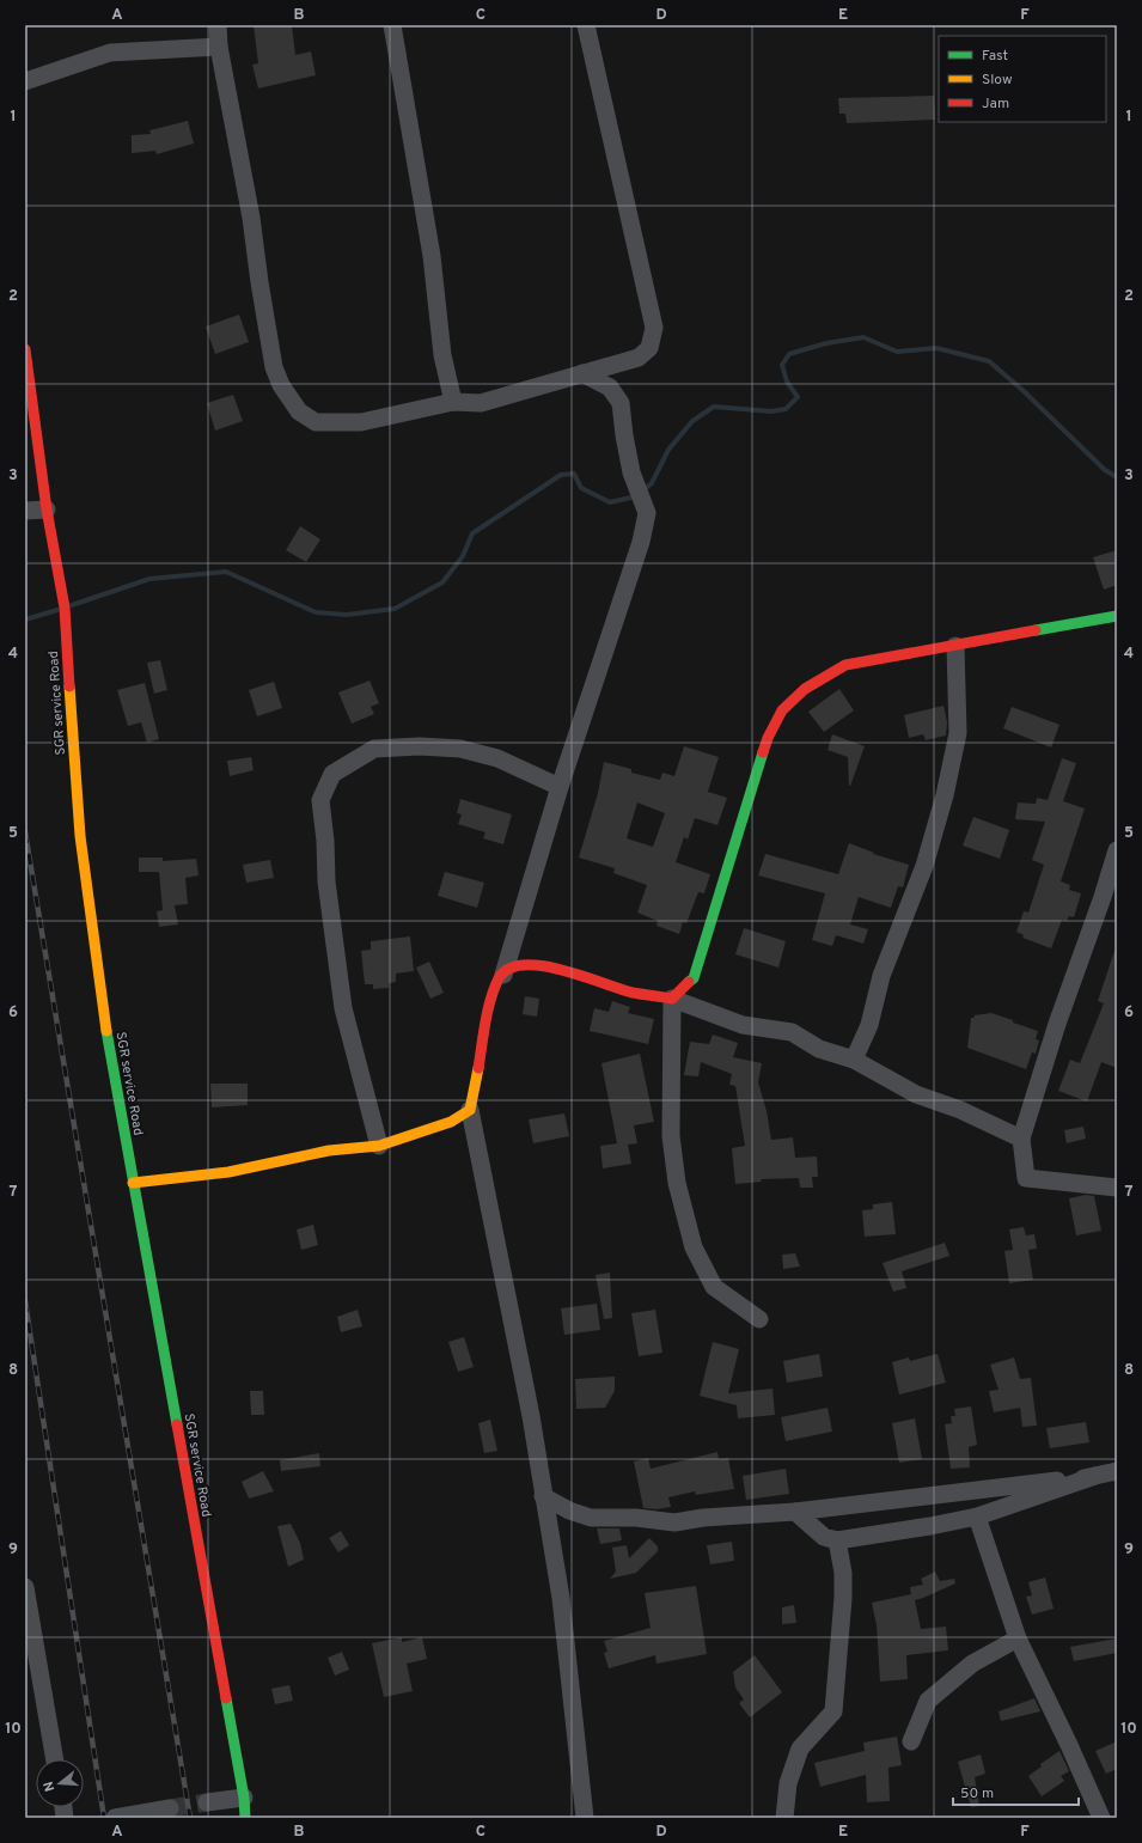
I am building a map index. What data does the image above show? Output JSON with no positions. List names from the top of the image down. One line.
{"streets":{"street":["SGR service Road"]},"legend":["Fast","Slow","Jam"],"scale_bar":"50 m","north":"left","grid":{"columns":["A","B","C","D","E","F"],"rows":["1","2","3","4","5","6","7","8","9","10"]}}
